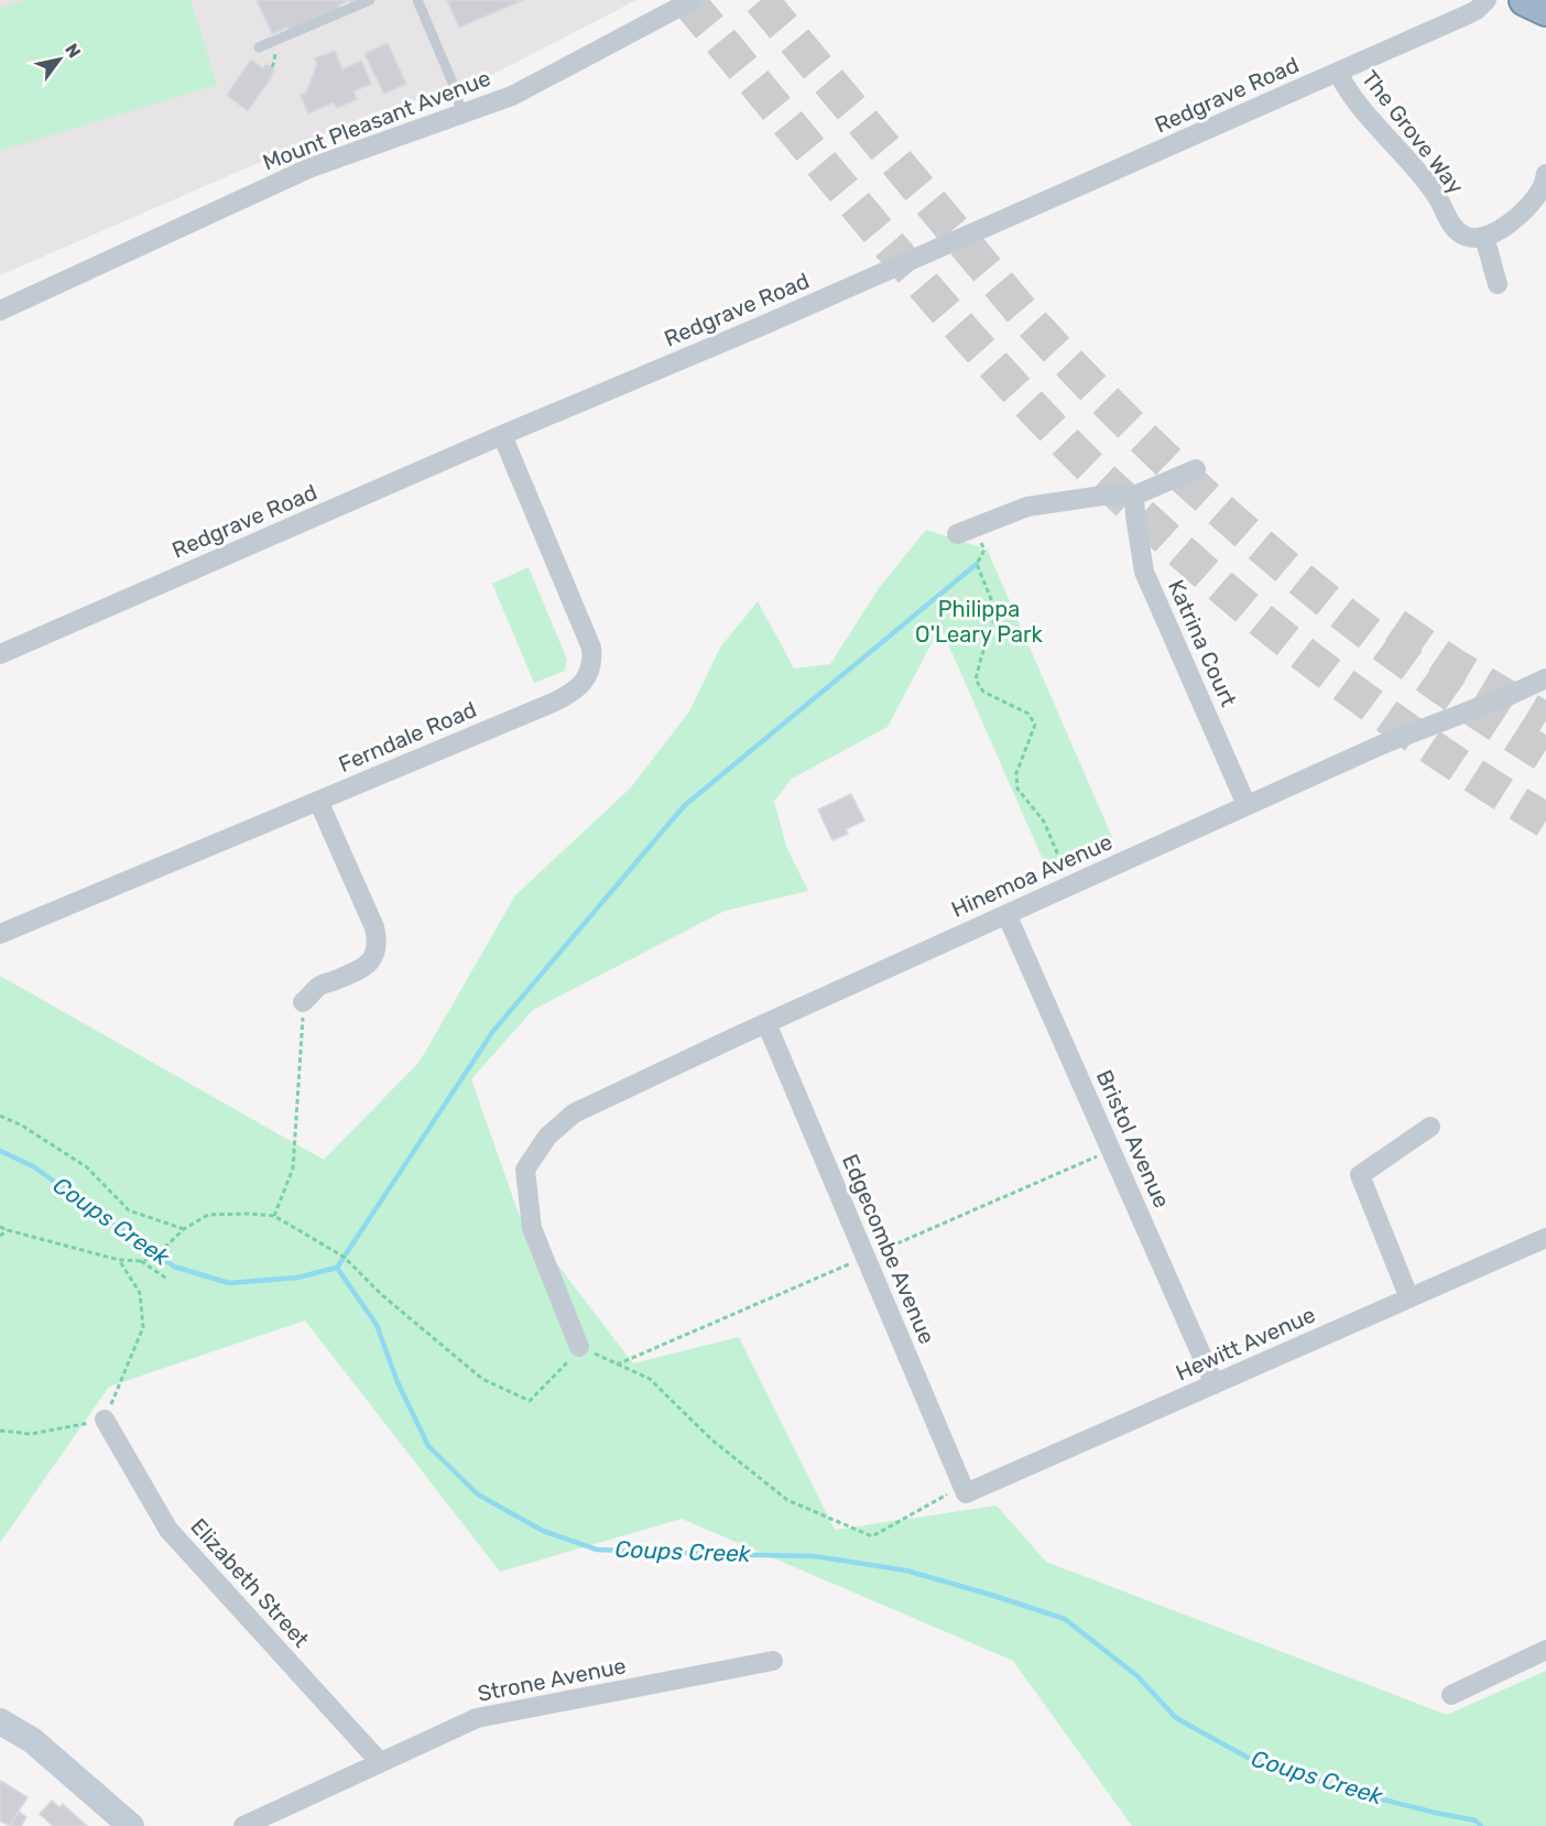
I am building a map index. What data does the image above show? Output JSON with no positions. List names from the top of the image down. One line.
{"streets":{"street":["Redgrave Road","Mount Pleasant Avenue","The Grove Way","Katrina Court","Ferndale Road","Hinemoa Avenue","Bristol Avenue","Edgecombe Avenue","Hewitt Avenue","Elizabeth Street","Strone Avenue"]},"crossings":[["Redgrave Road","The Grove Way"],["Redgrave Road","Ferndale Road"],["Katrina Court","Hinemoa Avenue"],["Hinemoa Avenue","Bristol Avenue"],["Hinemoa Avenue","Edgecombe Avenue"],["Bristol Avenue","Hewitt Avenue"],["Edgecombe Avenue","Hewitt Avenue"],["Elizabeth Street","Strone Avenue"]],"water":["Coups Creek"],"parks":["Philippa O'Leary Park"],"north":"top right"}
